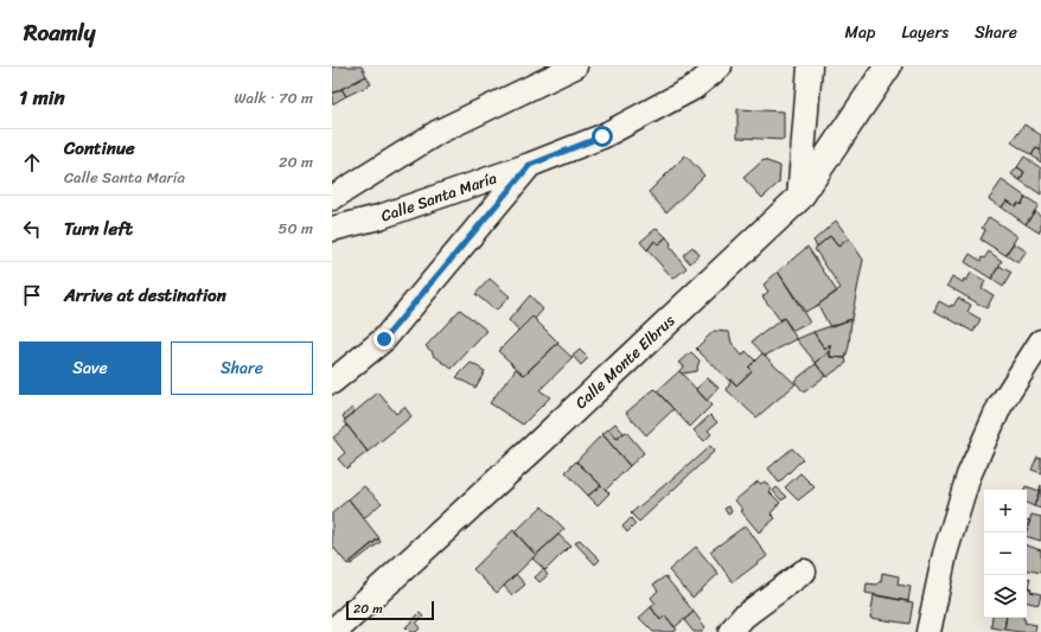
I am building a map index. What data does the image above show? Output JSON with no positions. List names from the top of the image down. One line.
{"streets":{"street":["Calle Santa María","Calle Monte Elbrus"]},"scale_bar":"20 m","page":{"header":"Roamly","nav":["Map","Layers","Share"],"heading":["1 min","Walk · 70 m"],"list":[["Continue","Calle Santa María","20 m"],["Turn left","50 m"],"Arrive at destination"],"buttons":["Save","Share"],"map_buttons":["+","−"],"scale":"20 m"}}
